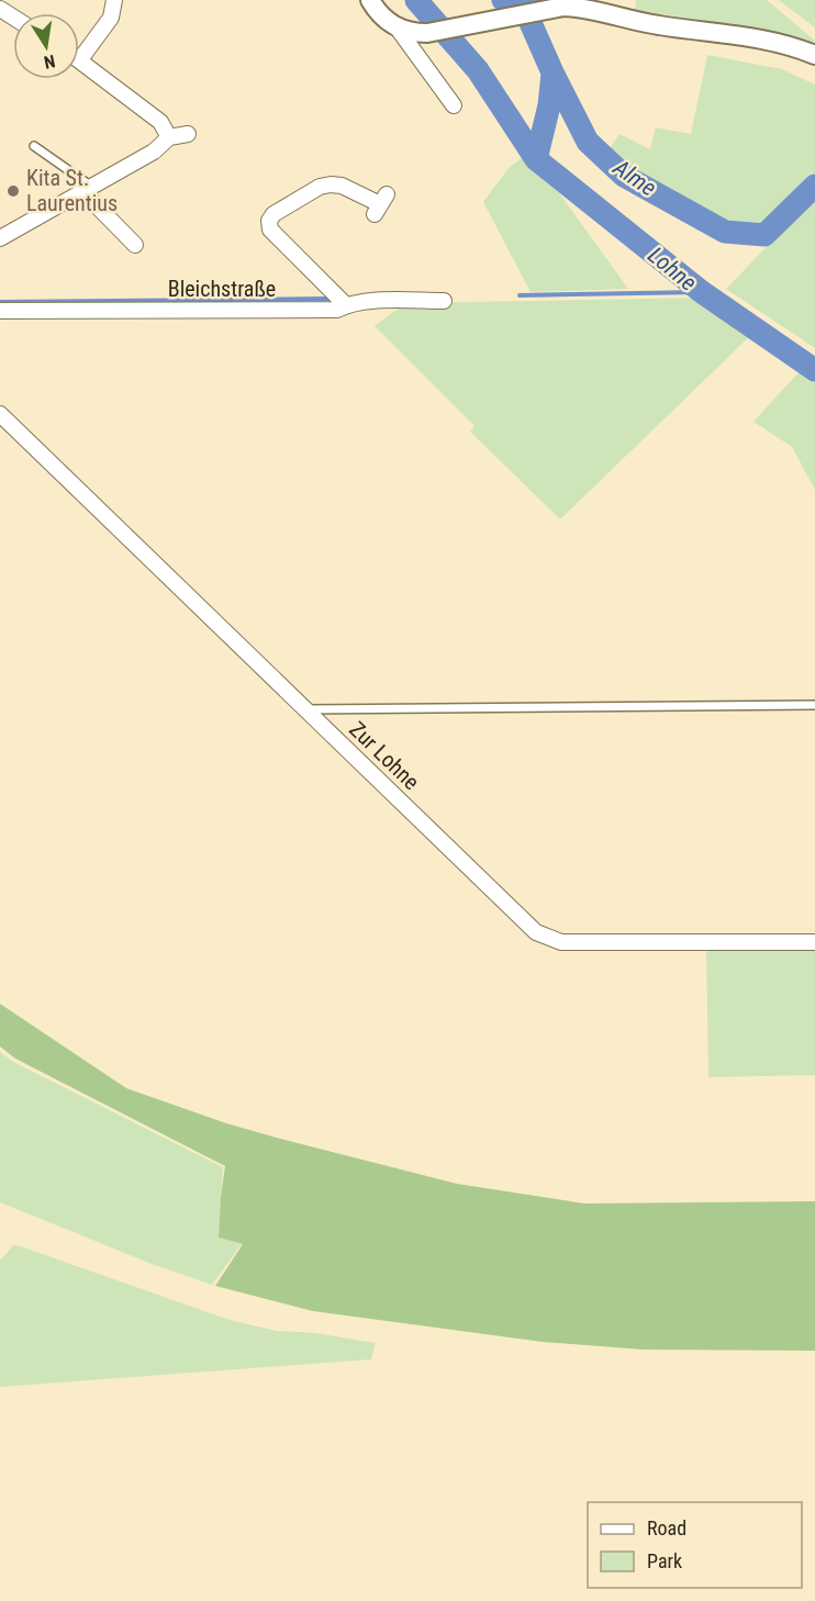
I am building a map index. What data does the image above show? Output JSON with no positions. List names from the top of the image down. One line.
{"streets":{"street":["Bleichstraße","Zur Lohne"]},"water":["Alme","Lohne"],"places":["Kita St. Laurentius"],"legend":["Road","Park"],"north":"bottom"}
